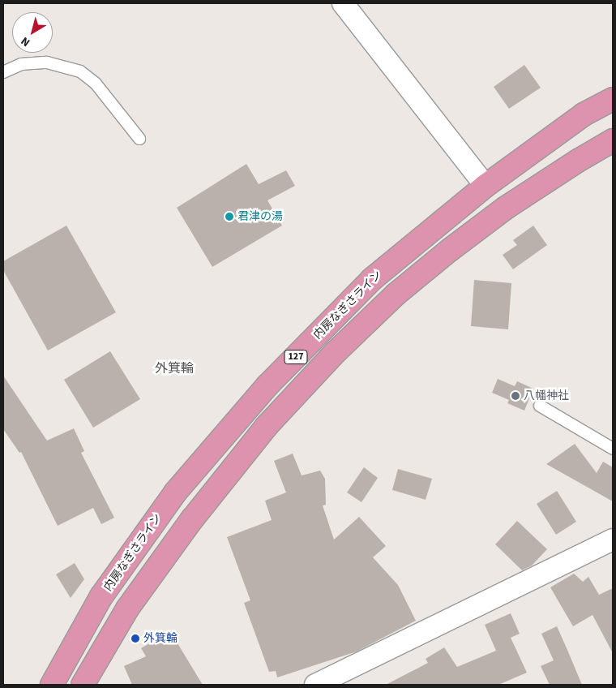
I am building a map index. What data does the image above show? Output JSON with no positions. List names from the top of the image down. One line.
{"streets":{"highway":["内房なぎさライン","127"]},"districts":["外箕輪"],"places":["君津の湯","八幡神社","外箕輪"],"north":"bottom left"}
